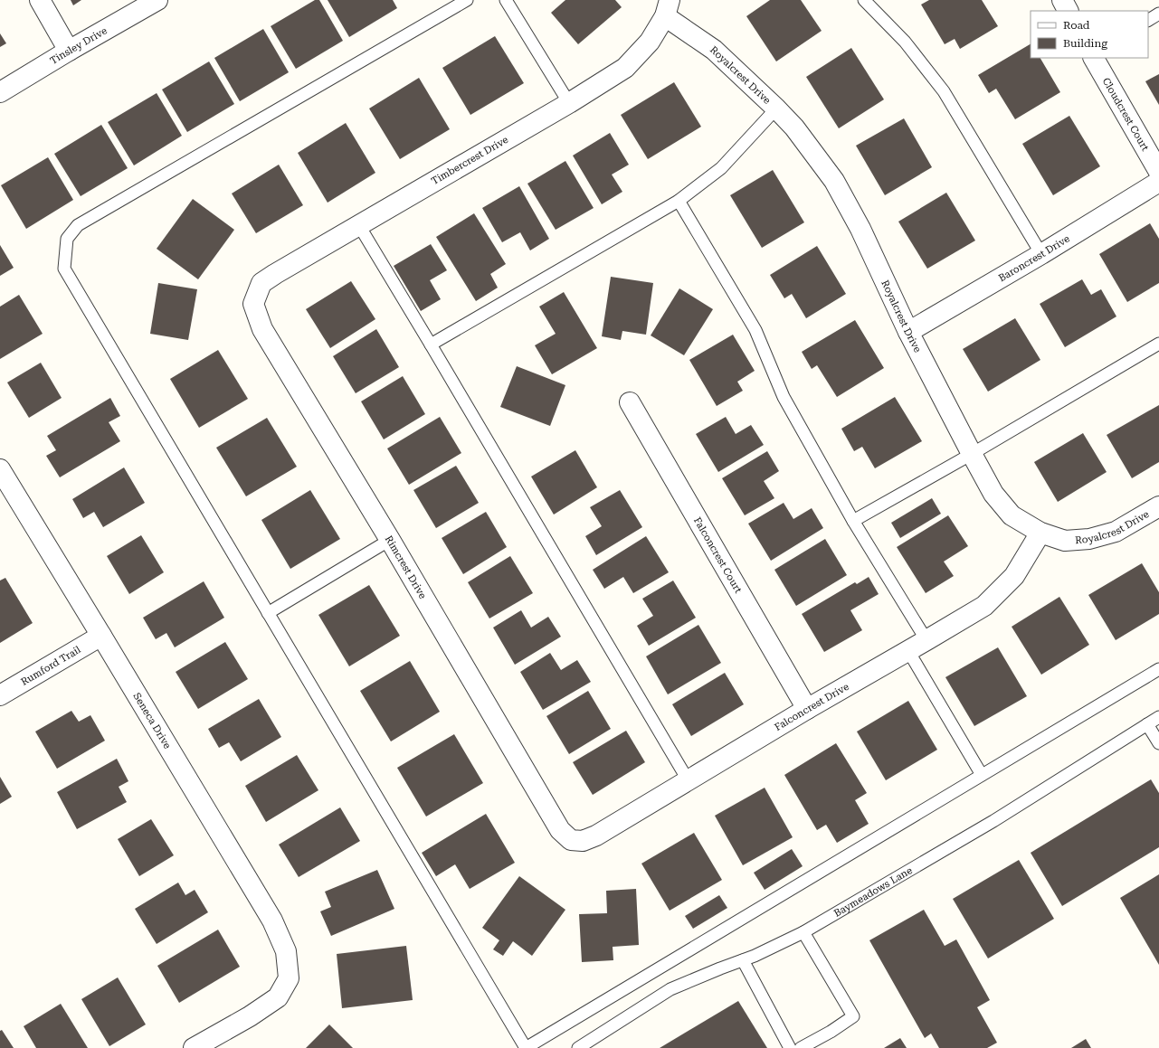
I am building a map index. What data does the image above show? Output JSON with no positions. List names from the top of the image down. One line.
{"streets":{"street":["Tinsley Drive","Royalcrest Drive","Cloudcrest Court","Timbercrest Drive","Baroncrest Drive","Falconcrest Court","Rimcrest Drive","Rumford Trail","Falconcrest Drive","Seneca Drive"],"lane":["Baymeadows Lane"]},"crossings":[["Royalcrest Drive","Timbercrest Drive"],["Royalcrest Drive","Baroncrest Drive"],["Royalcrest Drive","Falconcrest Drive"],["Timbercrest Drive","Rimcrest Drive"],["Falconcrest Court","Falconcrest Drive"],["Rimcrest Drive","Falconcrest Drive"],["Rumford Trail","Seneca Drive"]],"legend":["Road","Building"]}
